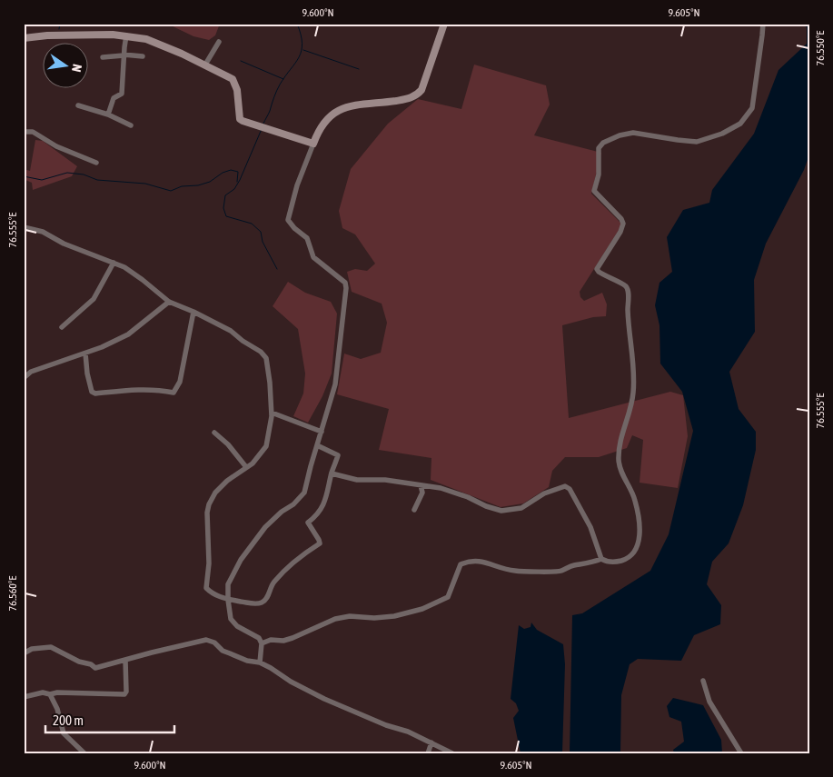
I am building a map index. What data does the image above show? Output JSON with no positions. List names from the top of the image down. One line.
{"scale_bar":"200 m","north":"right","coordinates":["9.600°N","9.605°N","76.550°E","76.555°E","76.560°E"]}
